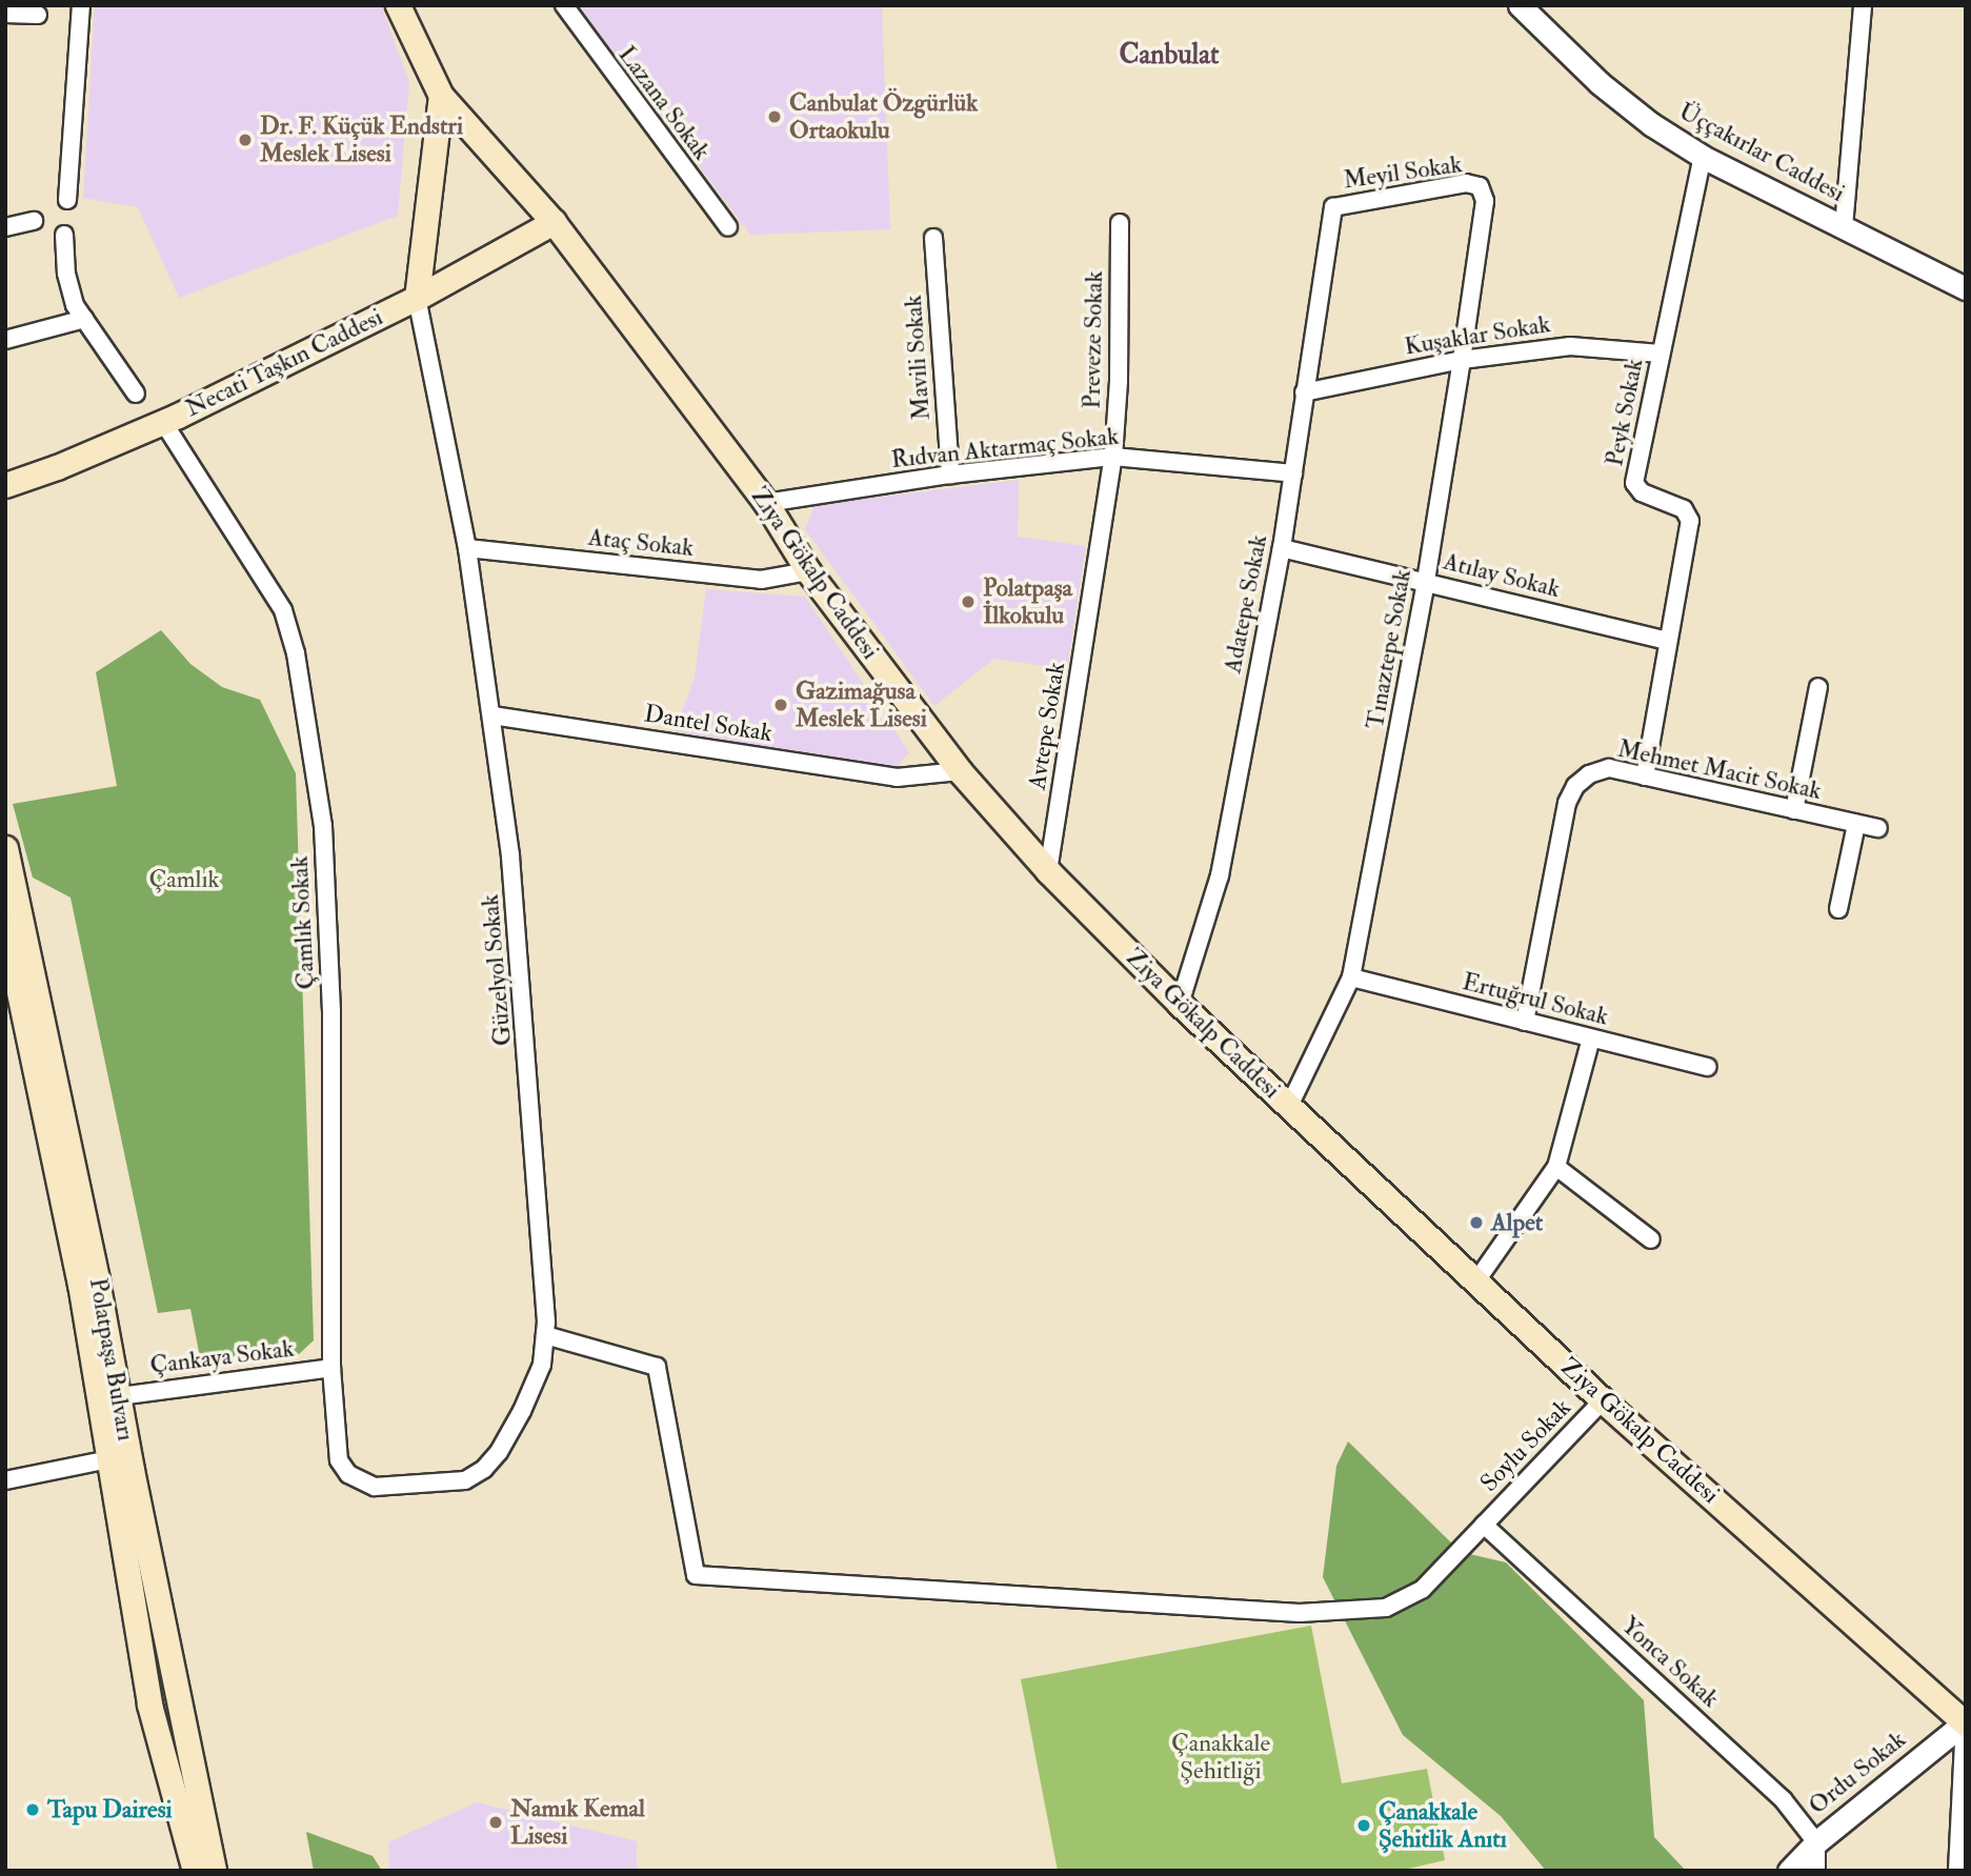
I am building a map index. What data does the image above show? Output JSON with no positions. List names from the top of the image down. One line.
{"streets":{"main road":["Necati Taşkın Caddesi","Ziya Gökalp Caddesi","Polatpaşa Bulvarı"],"street":["Lazana Sokak","Üççakırlar Caddesi","Meyil Sokak","Kuşaklar Sokak","Preveze Sokak","Mavili Sokak","Peyk Sokak","Rıdvan Aktarmaç Sokak","Ataç Sokak","Atılay Sokak","Adatepe Sokak","Tınaztepe Sokak","Dantel Sokak","Avtepe Sokak","Mehmet Macit Sokak","Çamlık Sokak","Güzelyol Sokak","Ertuğrul Sokak","Çankaya Sokak","Soylu Sokak","Yonca Sokak","Ordu Sokak"]},"crossings":[["Üççakırlar Caddesi","Peyk Sokak"],["Meyil Sokak","Adatepe Sokak"],["Meyil Sokak","Tınaztepe Sokak"],["Kuşaklar Sokak","Peyk Sokak"],["Kuşaklar Sokak","Adatepe Sokak"],["Kuşaklar Sokak","Tınaztepe Sokak"],["Preveze Sokak","Rıdvan Aktarmaç Sokak"],["Preveze Sokak","Avtepe Sokak"],["Mavili Sokak","Rıdvan Aktarmaç Sokak"],["Necati Taşkın Caddesi","Ziya Gökalp Caddesi"],["Necati Taşkın Caddesi","Çamlık Sokak"],["Necati Taşkın Caddesi","Güzelyol Sokak"],["Peyk Sokak","Atılay Sokak"],["Peyk Sokak","Mehmet Macit Sokak"],["Rıdvan Aktarmaç Sokak","Ziya Gökalp Caddesi"],["Rıdvan Aktarmaç Sokak","Adatepe Sokak"],["Rıdvan Aktarmaç Sokak","Avtepe Sokak"],["Ataç Sokak","Ziya Gökalp Caddesi"],["Ataç Sokak","Güzelyol Sokak"],["Ziya Gökalp Caddesi","Adatepe Sokak"],["Ziya Gökalp Caddesi","Tınaztepe Sokak"],["Ziya Gökalp Caddesi","Dantel Sokak"],["Ziya Gökalp Caddesi","Avtepe Sokak"],["Ziya Gökalp Caddesi","Soylu Sokak"],["Ziya Gökalp Caddesi","Ordu Sokak"],["Atılay Sokak","Adatepe Sokak"],["Atılay Sokak","Tınaztepe Sokak"],["Tınaztepe Sokak","Ertuğrul Sokak"],["Dantel Sokak","Güzelyol Sokak"],["Mehmet Macit Sokak","Ertuğrul Sokak"],["Çamlık Sokak","Güzelyol Sokak"],["Çamlık Sokak","Çankaya Sokak"],["Güzelyol Sokak","Soylu Sokak"],["Çankaya Sokak","Polatpaşa Bulvarı"],["Soylu Sokak","Yonca Sokak"],["Yonca Sokak","Ordu Sokak"]],"districts":["Canbulat"],"parks":["Çamlık","Çanakkale Şehitliği"],"places":["Canbulat Özgürlük Ortaokulu","Dr. F. Küçük Endstri Meslek Lisesi","Polatpaşa İlkokulu","Gazimağusa Meslek Lisesi","Alpet","Tapu Dairesi","Namık Kemal Lisesi","Çanakkale Şehitlik Anıtı"]}
